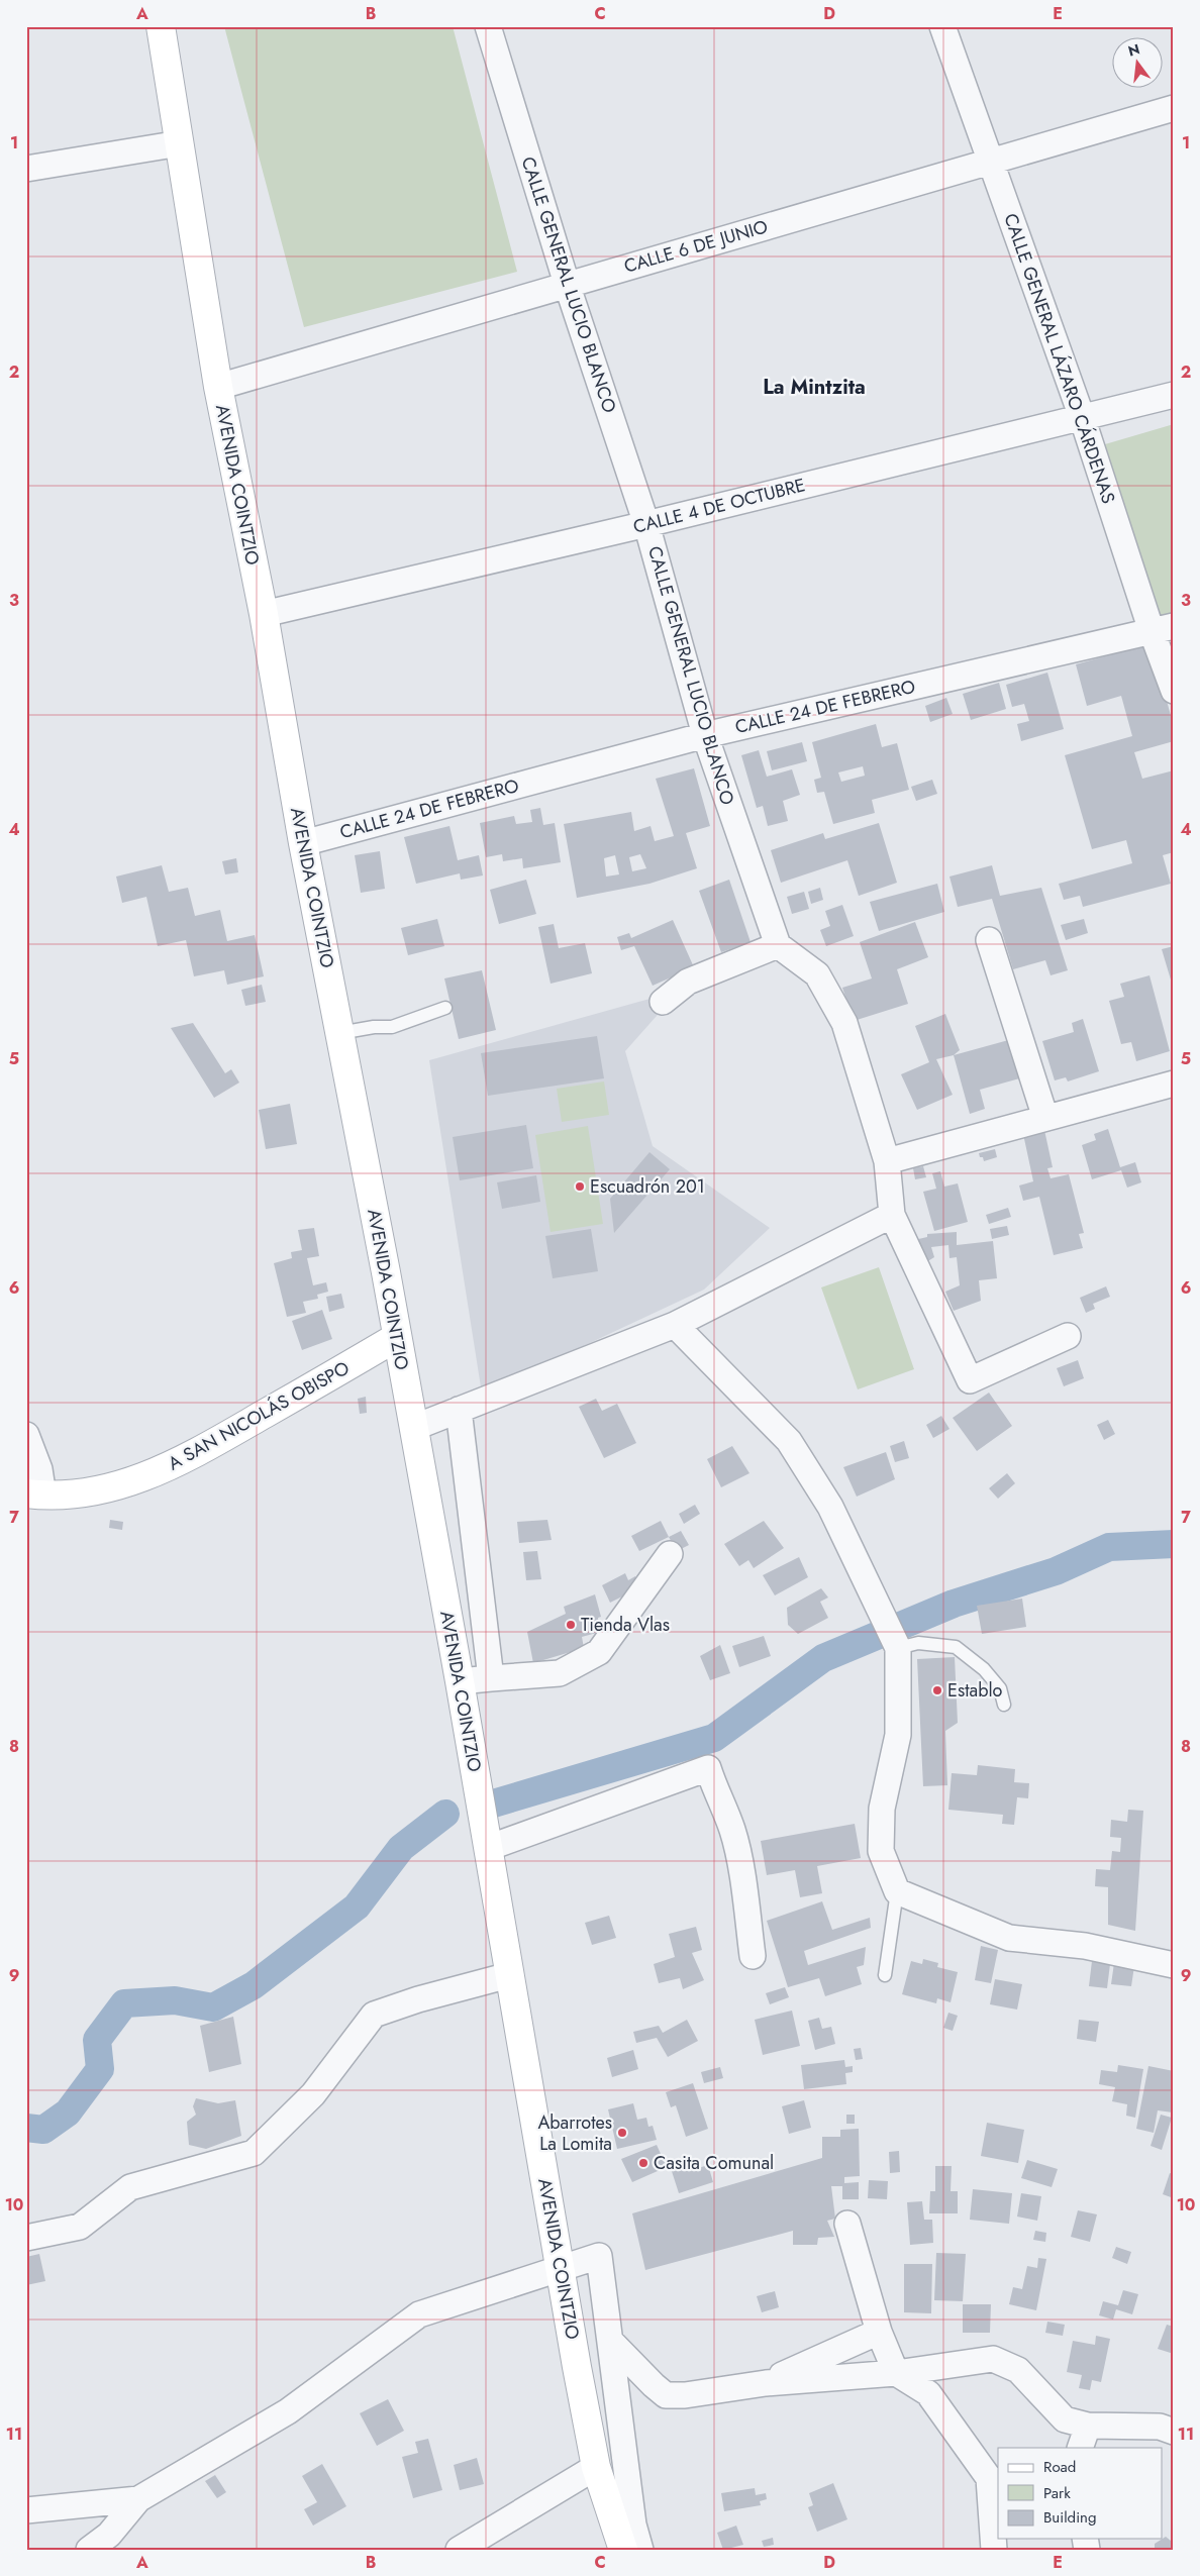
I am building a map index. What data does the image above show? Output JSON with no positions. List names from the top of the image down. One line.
{"streets":{"main road":["AVENIDA COINTZIO","A SAN NICOLÁS OBISPO"],"street":["CALLE 6 DE JUNIO","CALLE GENERAL LUCIO BLANCO","CALLE GENERAL LÁZARO CÁRDENAS","CALLE 4 DE OCTUBRE","CALLE 24 DE FEBRERO"]},"crossings":[["CALLE 6 DE JUNIO","CALLE GENERAL LUCIO BLANCO"],["CALLE 6 DE JUNIO","CALLE GENERAL LÁZARO CÁRDENAS"],["CALLE 6 DE JUNIO","AVENIDA COINTZIO"],["CALLE GENERAL LUCIO BLANCO","CALLE 4 DE OCTUBRE"],["CALLE GENERAL LUCIO BLANCO","CALLE 24 DE FEBRERO"],["CALLE GENERAL LÁZARO CÁRDENAS","CALLE 4 DE OCTUBRE"],["CALLE GENERAL LÁZARO CÁRDENAS","CALLE 24 DE FEBRERO"],["AVENIDA COINTZIO","CALLE 4 DE OCTUBRE"],["AVENIDA COINTZIO","CALLE 24 DE FEBRERO"],["AVENIDA COINTZIO","A SAN NICOLÁS OBISPO"]],"districts":["La Mintzita"],"places":["Escuadrón 201","Tienda Vlas","Establo","Abarrotes La Lomita","Casita Comunal"],"legend":["Road","Park","Building"],"north":"top","grid":{"columns":["A","B","C","D","E"],"rows":["1","2","3","4","5","6","7","8","9","10","11"]}}
